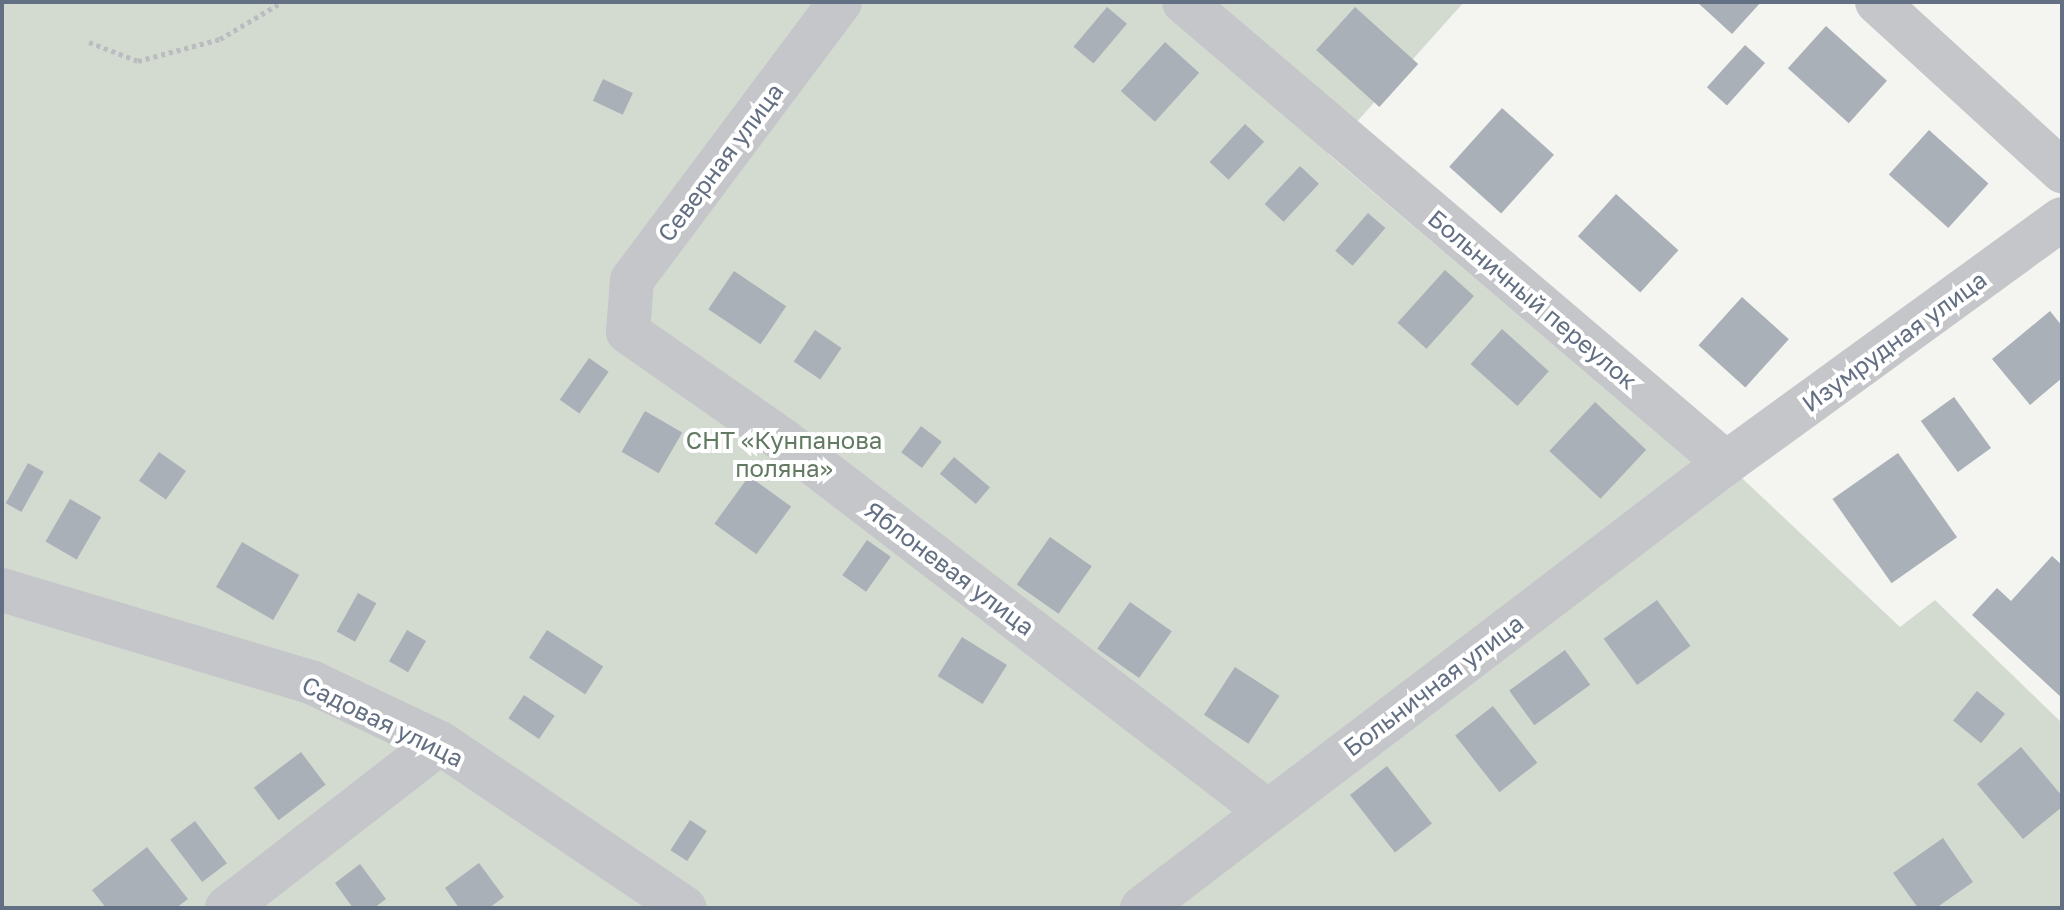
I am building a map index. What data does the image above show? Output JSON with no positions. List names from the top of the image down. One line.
{"streets":{"street":["Северная улица","Больничный переулок","Изумрудная улица","Яблоневая улица","Больничная улица","Садовая улица"]},"crossings":[["Северная улица","Яблоневая улица"],["Больничный переулок","Изумрудная улица"],["Больничный переулок","Больничная улица"],["Изумрудная улица","Больничная улица"],["Яблоневая улица","Больничная улица"]],"parks":["СНТ «Кунпанова поляна»"]}
